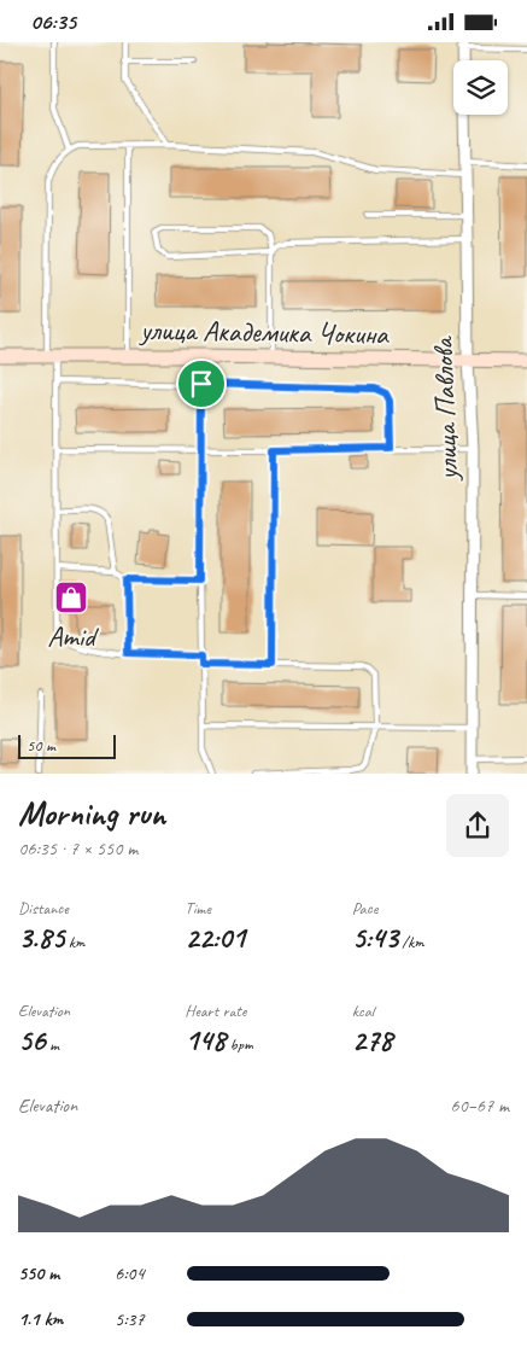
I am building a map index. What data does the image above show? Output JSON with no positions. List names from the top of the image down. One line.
{"streets":{"main road":["улица Академика Чокина"],"street":["улица Павлова"]},"crossings":[["улица Академика Чокина","улица Павлова"]],"places":{"shop":["Amid"]},"scale_bar":"50 m","page":{"status":"06:35","scale":"50 m","heading":["Morning run","06:35 · 7 × 550 m"],"stats":[["Distance","3.85 km"],["Time","22:01"],["Pace","5:43 /km"],["Elevation","56 m"],["Heart rate","148 bpm"],["kcal","278"]],"chart":["Elevation","60–67 m"],"list":[{"name":"550 m","note":"6:04"},{"name":"1.1 km","note":"5:37"}]}}
